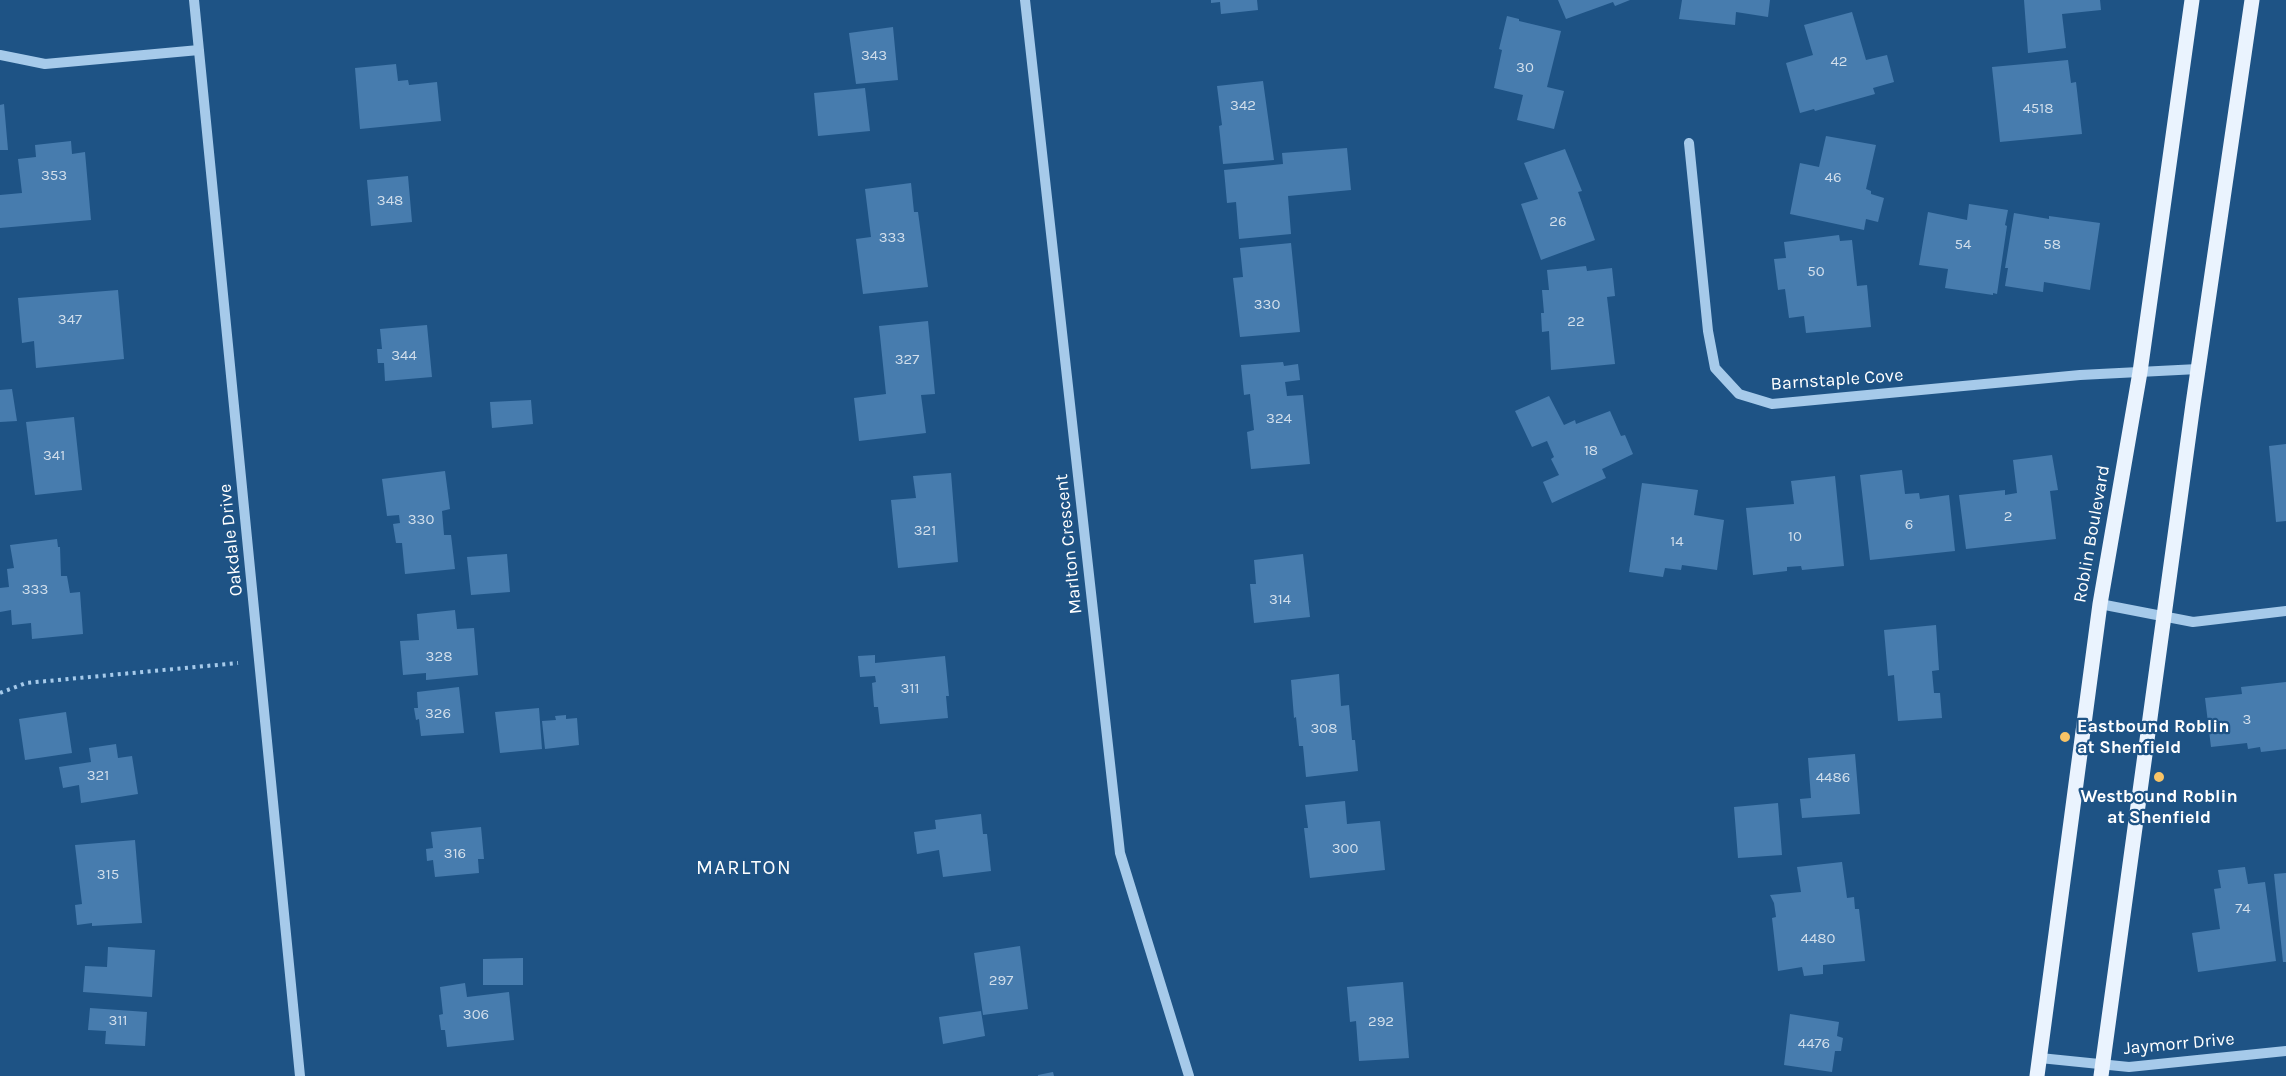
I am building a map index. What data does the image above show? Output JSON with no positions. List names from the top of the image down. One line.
{"streets":{"main road":["Roblin Boulevard"],"street":["Barnstaple Cove","Oakdale Drive","Marlton Crescent","Jaymorr Drive"]},"crossings":[["Barnstaple Cove","Roblin Boulevard"],["Roblin Boulevard","Jaymorr Drive"]],"districts":["MARLTON"],"places":["Eastbound Roblin at Shenfield","Westbound Roblin at Shenfield"],"house_numbers":["343","42","30","342","4518","353","46","348","26","333","54","58","50","330","347","22","344","327","324","18","341","2","330","6","321","10","14","333","314","328","311","326","3","308","321","4486","300","316","315","74","4480","297","306","311","292","4476"]}
